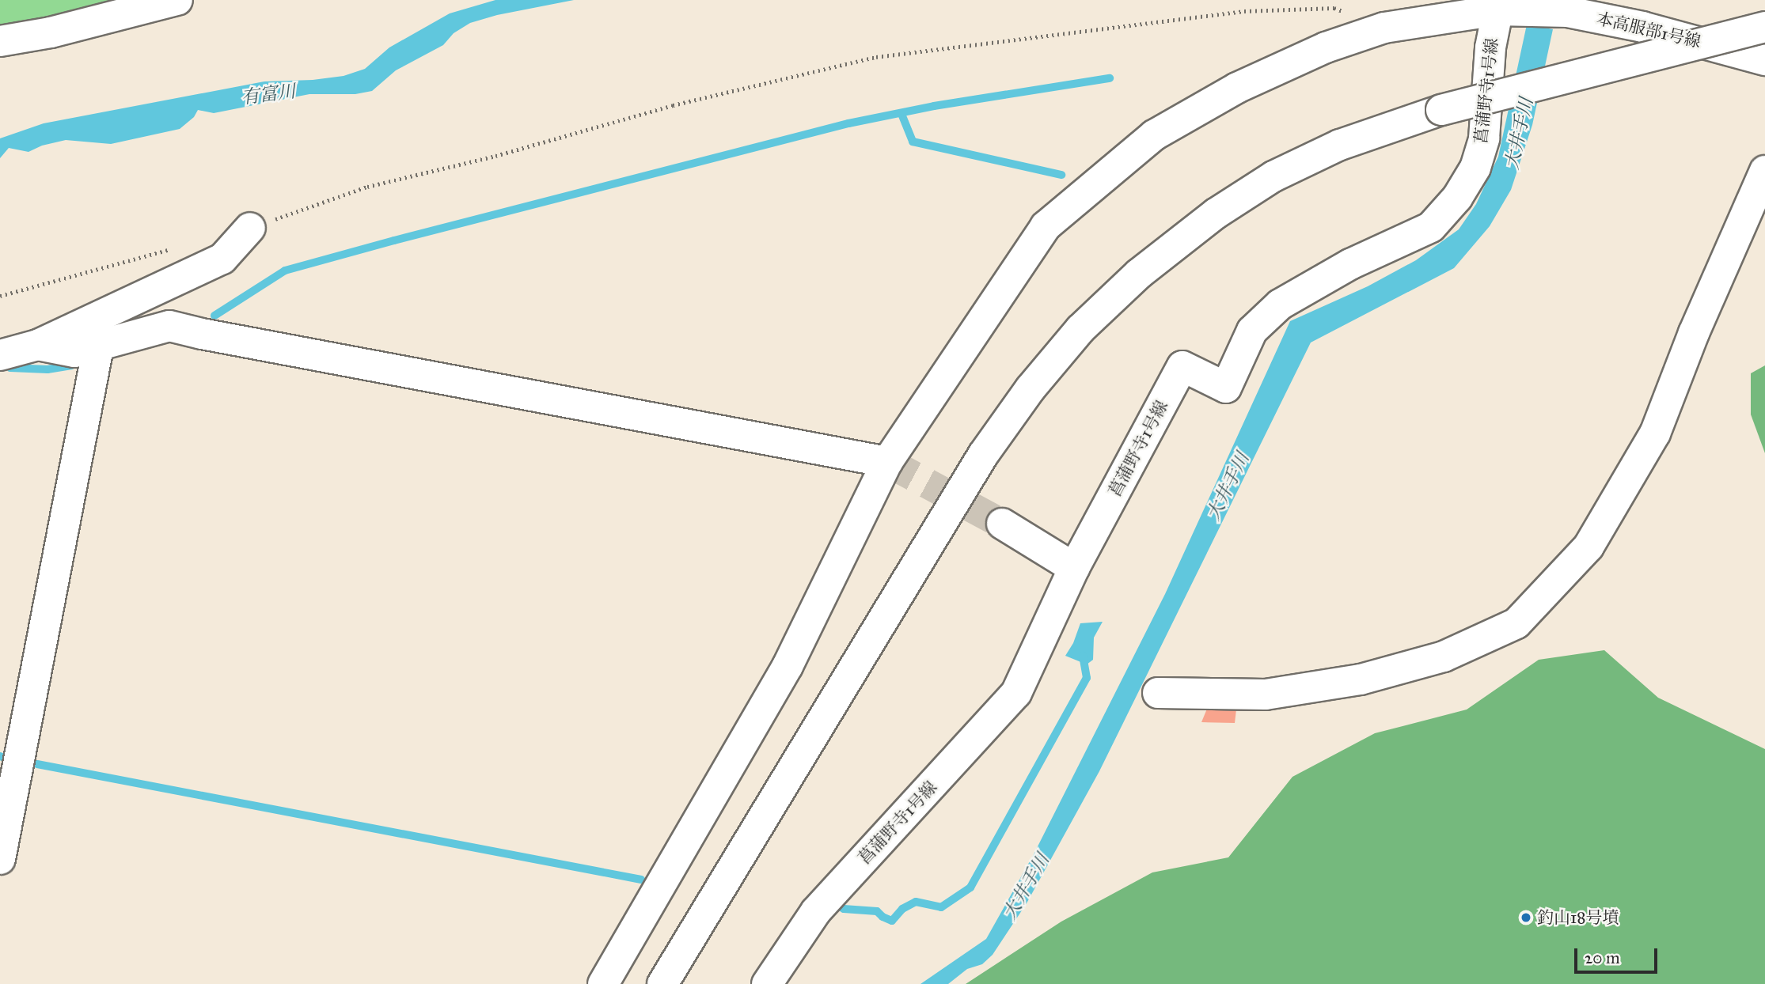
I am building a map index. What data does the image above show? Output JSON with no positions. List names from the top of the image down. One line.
{"streets":{"main road":["本高服部1号線","菖蒲野寺1号線"]},"crossings":[["本高服部1号線","菖蒲野寺1号線"]],"water":["有富川","大井手川"],"places":["釣山18号墳"],"scale_bar":"20 m"}
